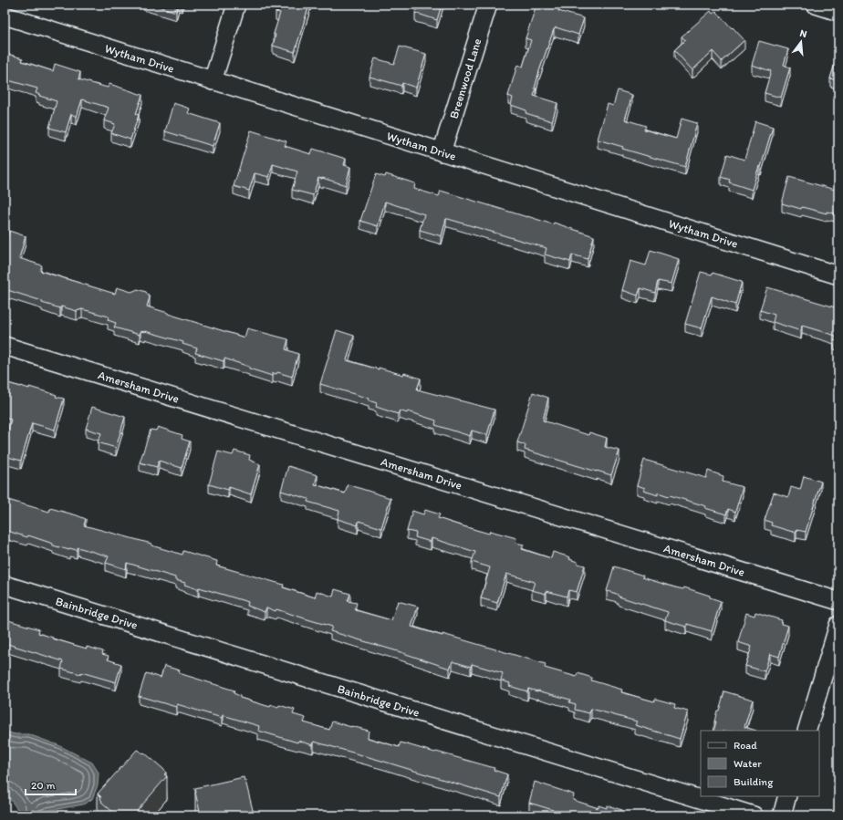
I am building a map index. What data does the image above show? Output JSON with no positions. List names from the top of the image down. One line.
{"streets":{"street":["Wytham Drive","Breenwood Lane","Amersham Drive","Bainbridge Drive"]},"crossings":[["Wytham Drive","Breenwood Lane"]],"legend":["Road","Water","Building"],"scale_bar":"20 m","north":"top"}
